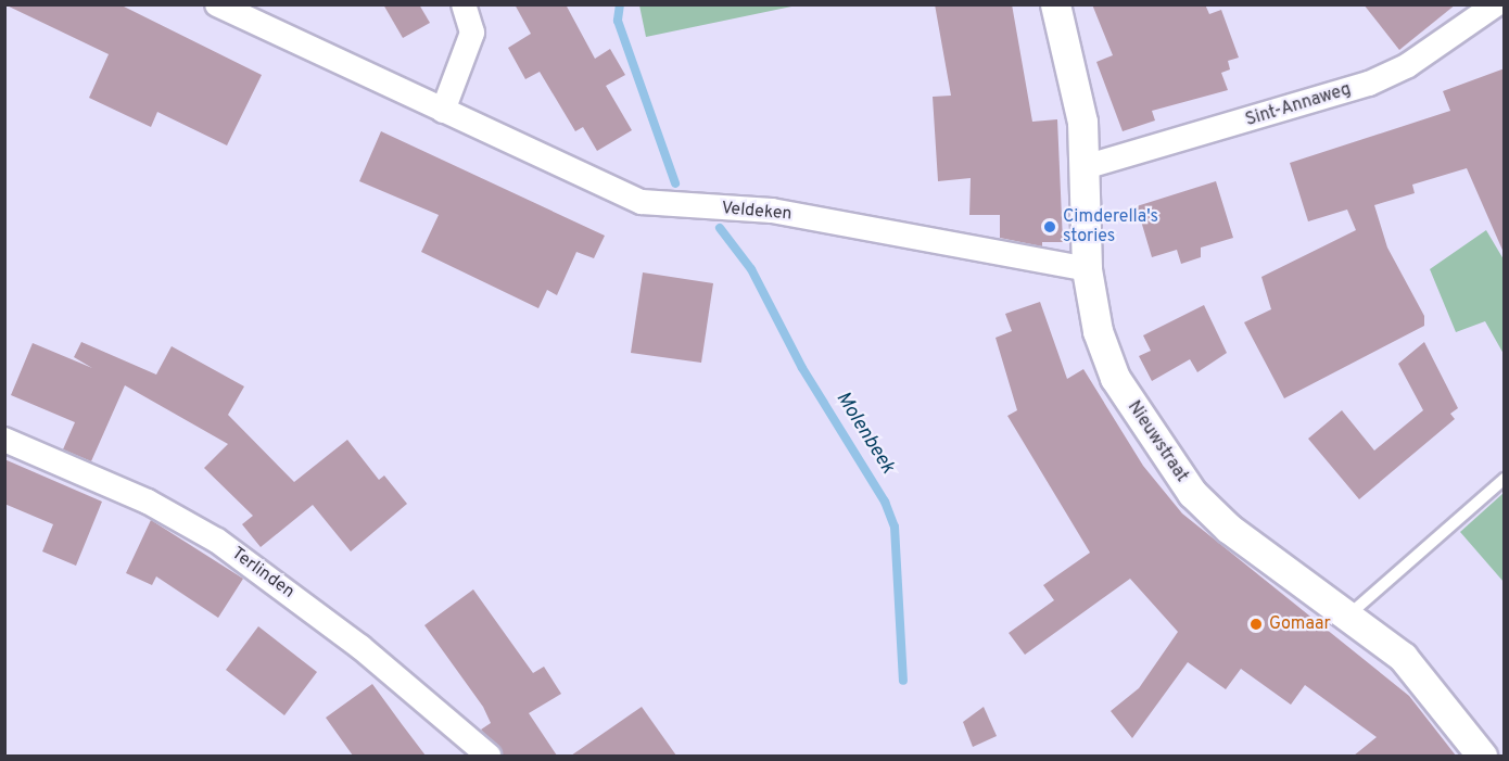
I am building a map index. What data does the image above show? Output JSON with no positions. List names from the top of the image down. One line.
{"streets":{"street":["Sint-Annaweg","Veldeken","Nieuwstraat","Terlinden"]},"crossings":[["Sint-Annaweg","Nieuwstraat"],["Veldeken","Nieuwstraat"]],"water":["Molenbeek"],"places":["Cimderella's stories","Gomaar"]}
